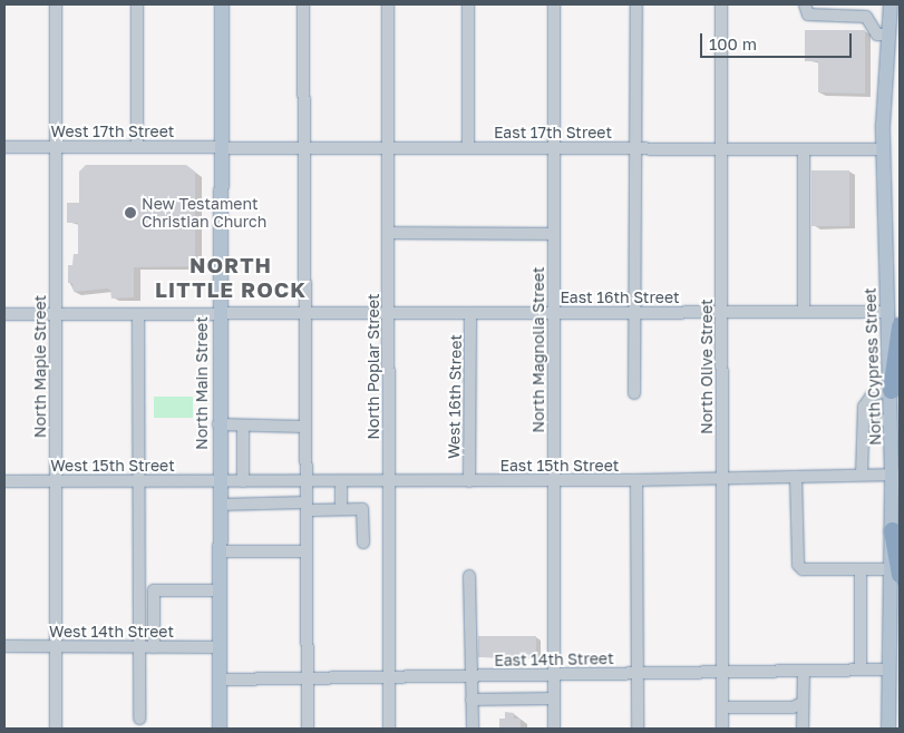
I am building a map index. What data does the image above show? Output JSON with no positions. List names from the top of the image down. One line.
{"streets":{"main road":["North Cypress Street","North Main Street"],"street":["West 17th Street","East 17th Street","East 16th Street","North Magnolia Street","North Maple Street","North Poplar Street","North Olive Street","West 16th Street","West 15th Street","East 15th Street","West 14th Street","East 14th Street"]},"crossings":[["West 17th Street","East 17th Street"],["West 17th Street","North Maple Street"],["West 17th Street","North Main Street"],["East 17th Street","North Magnolia Street"],["East 17th Street","North Poplar Street"],["East 17th Street","North Olive Street"],["East 17th Street","North Cypress Street"],["East 17th Street","North Main Street"],["East 16th Street","North Magnolia Street"],["East 16th Street","North Poplar Street"],["East 16th Street","North Olive Street"],["East 16th Street","North Cypress Street"],["East 16th Street","North Main Street"],["East 16th Street","West 16th Street"],["North Magnolia Street","East 15th Street"],["North Magnolia Street","East 14th Street"],["North Maple Street","West 15th Street"],["North Maple Street","West 14th Street"],["North Poplar Street","East 15th Street"],["North Poplar Street","East 14th Street"],["North Olive Street","East 15th Street"],["North Olive Street","East 14th Street"],["North Cypress Street","East 15th Street"],["North Main Street","West 15th Street"],["North Main Street","East 15th Street"],["North Main Street","West 14th Street"],["North Main Street","East 14th Street"],["West 16th Street","East 15th Street"],["West 15th Street","East 15th Street"]],"districts":["NORTH LITTLE ROCK"],"places":["New Testament Christian Church"],"scale_bar":"100 m"}
